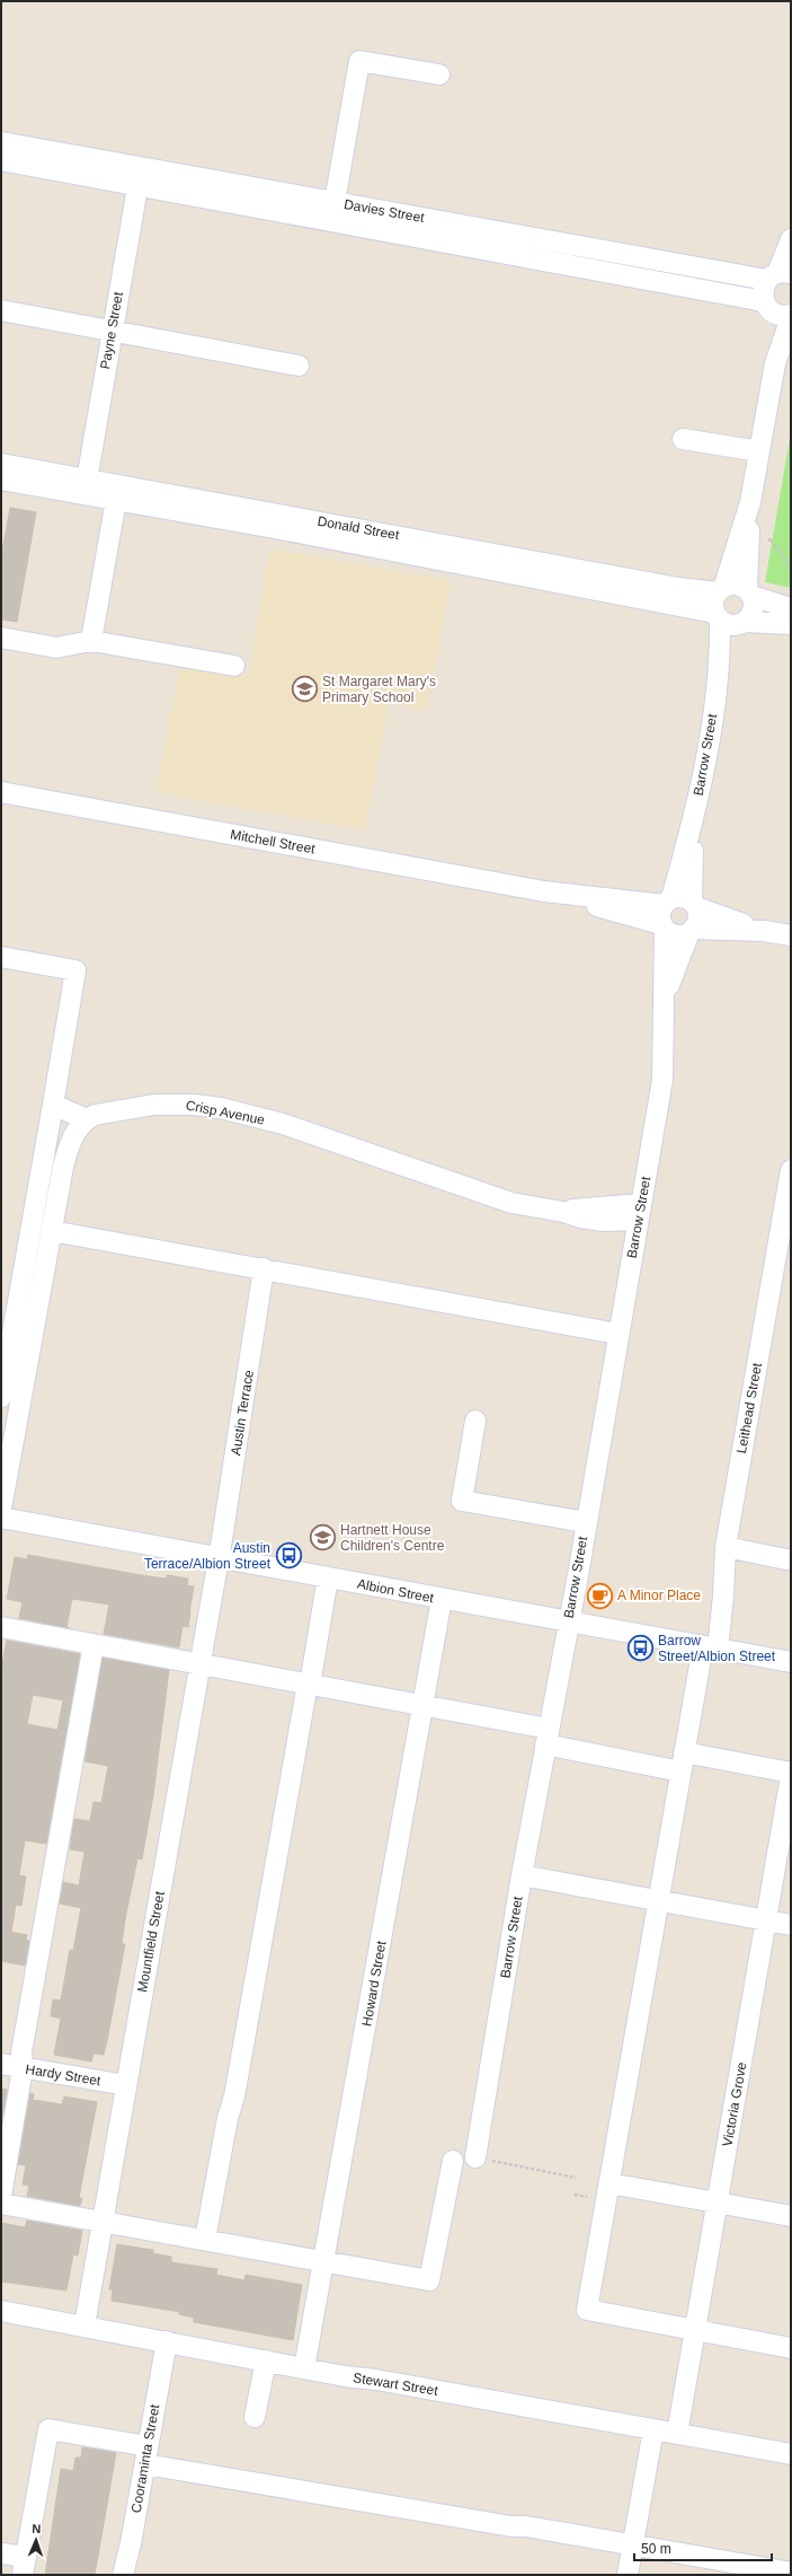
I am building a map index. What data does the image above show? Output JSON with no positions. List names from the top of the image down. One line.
{"streets":{"street":["Davies Street","Payne Street","Donald Street","Barrow Street","Mitchell Street","Crisp Avenue","Leithead Street","Austin Terrace","Albion Street","Mountfield Street","Howard Street","Hardy Street","Victoria Grove","Stewart Street","Cooraminta Street"]},"crossings":[["Davies Street","Payne Street"],["Payne Street","Donald Street"],["Donald Street","Barrow Street"],["Barrow Street","Mitchell Street"],["Barrow Street","Crisp Avenue"],["Barrow Street","Albion Street"],["Leithead Street","Albion Street"],["Leithead Street","Victoria Grove"],["Austin Terrace","Albion Street"],["Austin Terrace","Mountfield Street"],["Albion Street","Mountfield Street"],["Albion Street","Howard Street"],["Mountfield Street","Hardy Street"],["Mountfield Street","Stewart Street"],["Howard Street","Stewart Street"],["Victoria Grove","Stewart Street"],["Stewart Street","Cooraminta Street"]],"places":{"school or university":["St Margaret Mary's Primary School","Hartnett House Children's Centre"],"bus stop":["Austin Terrace/Albion Street","Barrow Street/Albion Street"],"cafe":["A Minor Place"]},"scale_bar":"50 m","north":"top"}
